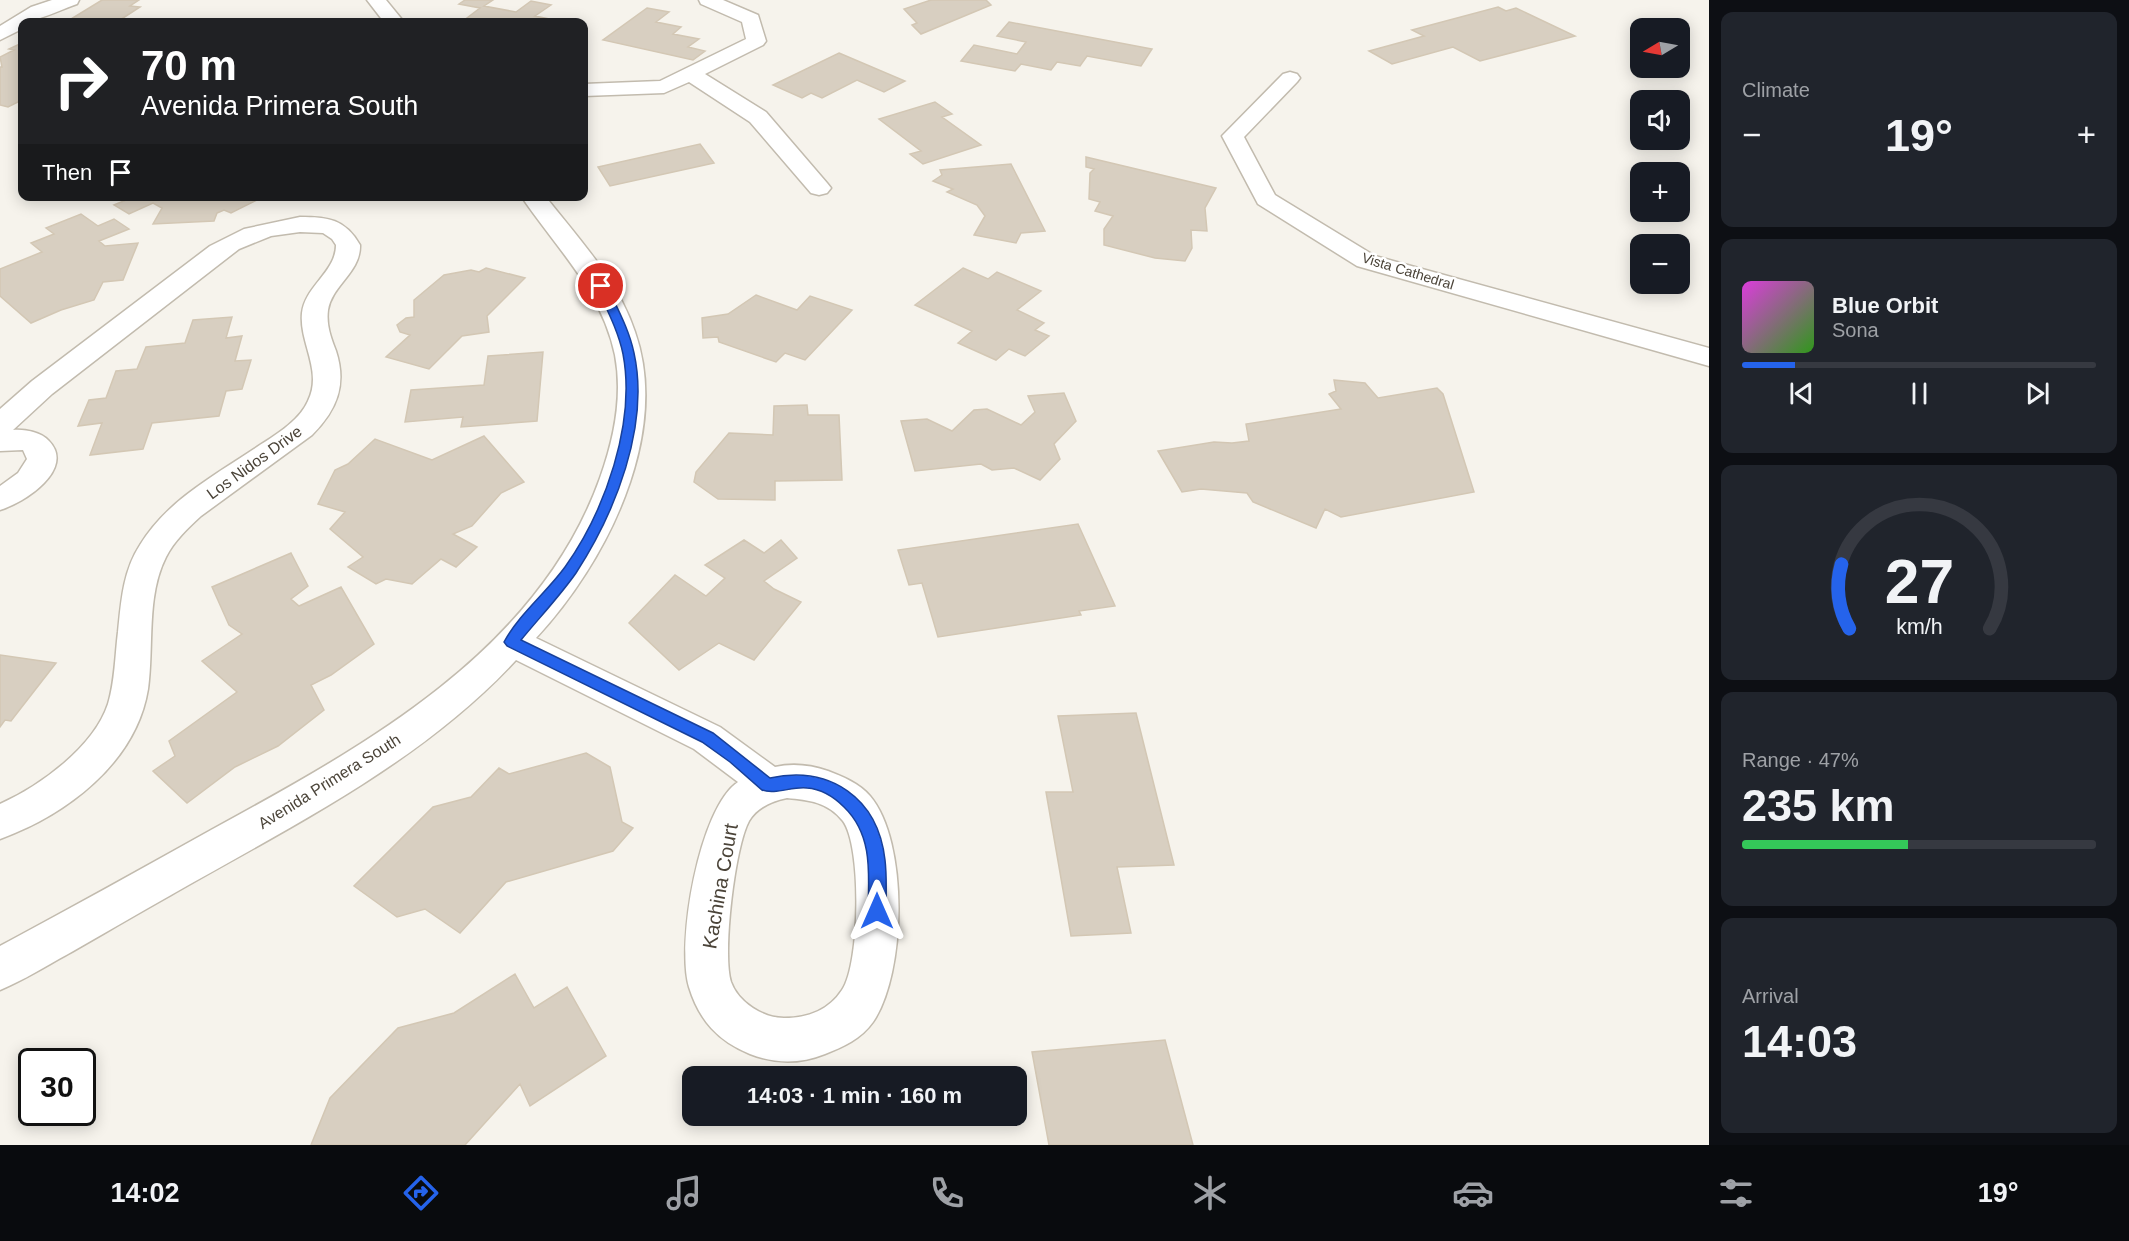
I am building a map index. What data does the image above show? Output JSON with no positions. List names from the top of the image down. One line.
{"streets":{"street":["Vista Cathedral","Los Nidos Drive","Avenida Primera South","Kachina Court"]},"north":"left","page":{"tile":["Climate",["Range · 47%","235 km"],["Arrival","14:03"]],"map_buttons":["+","−"],"turn":["70 m","Avenida Primera South"],"heat":["−","19°","+"],"then":"Then","song":["Blue Orbit","Sona"],"limit":"30","trip":"14:03 · 1 min · 160 m","tabs":["14:02","19°"],"gauge":["27","km/h"]}}
